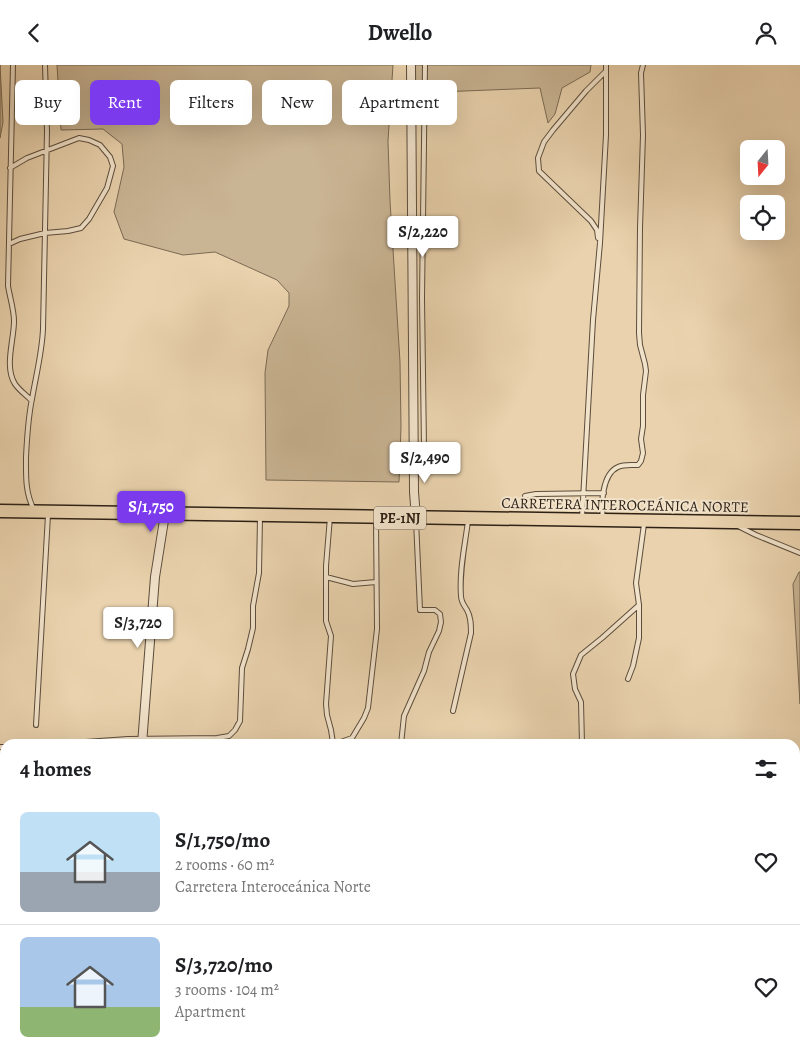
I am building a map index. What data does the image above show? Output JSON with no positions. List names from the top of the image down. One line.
{"streets":{"highway":["CARRETERA INTEROCEÁNICA NORTE","PE-1NJ"]},"north":"bottom","page":{"header":"Dwello","chip":["Buy","Rent","Filters","New","Apartment"],"price":["S/2,220","S/2,490","S/1,750","S/3,720"],"heading":"4 homes","list":[{"name":"S/1,750/mo","note":"2 rooms · 60 m² · Carretera Interoceánica Norte"},{"name":"S/3,720/mo","note":"3 rooms · 104 m² · Apartment"}]}}
